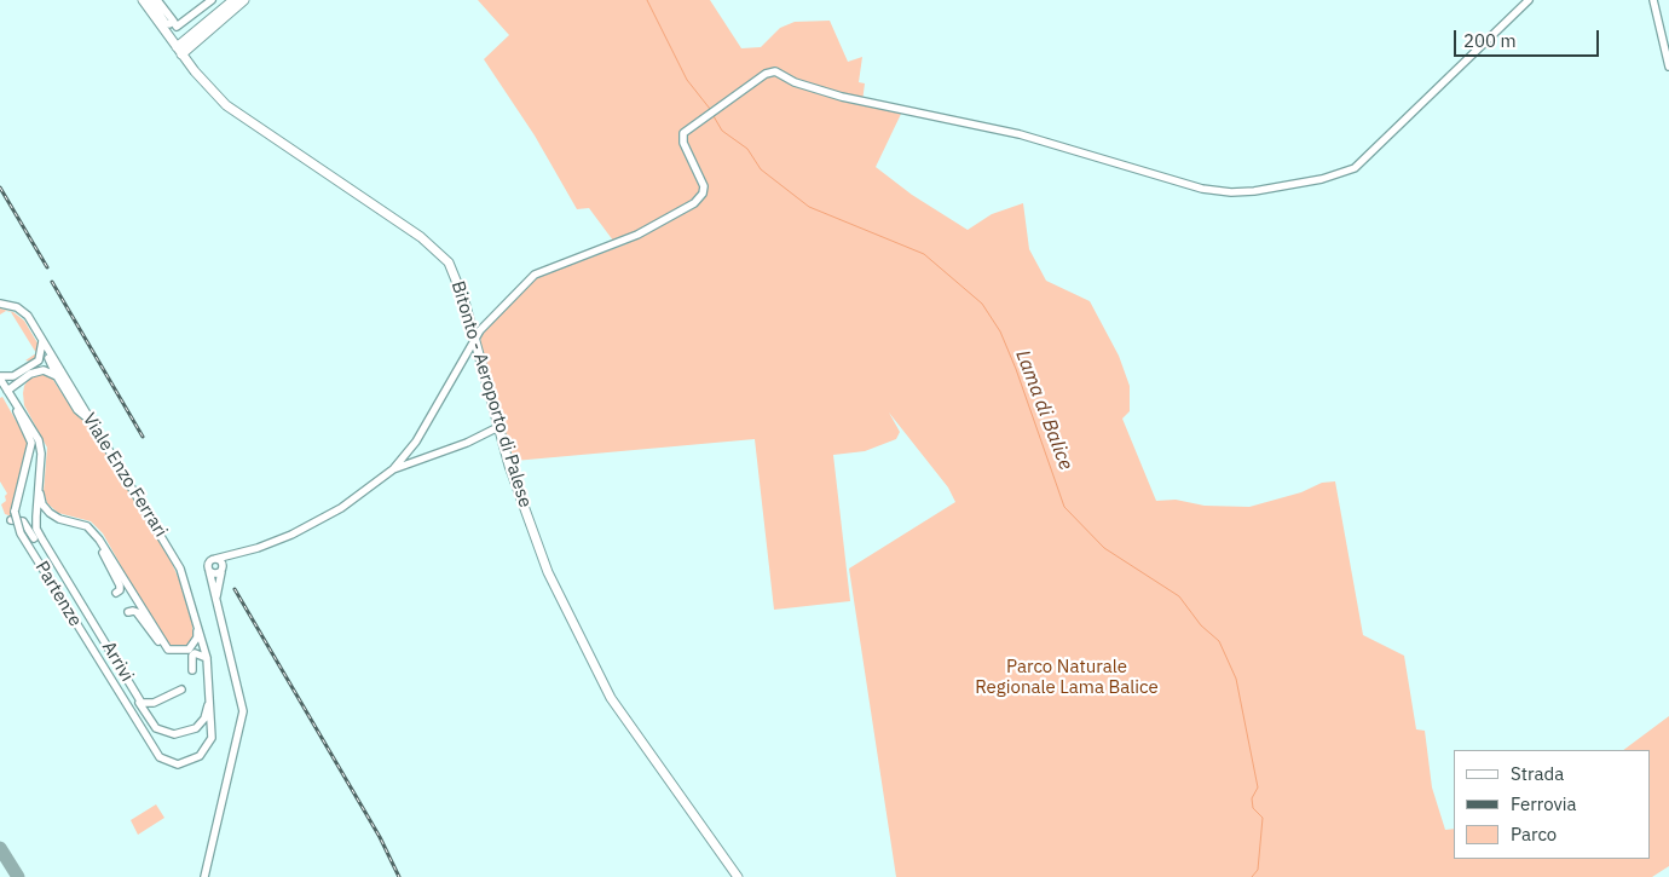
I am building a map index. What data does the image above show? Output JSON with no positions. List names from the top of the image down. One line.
{"streets":{"main road":["Bitonto - Aeroporto di Palese"],"street":["Viale Enzo Ferrari","Partenze","Arrivi"]},"crossings":[["Viale Enzo Ferrari","Partenze"],["Viale Enzo Ferrari","Arrivi"],["Partenze","Arrivi"]],"water":["Lama di Balice"],"parks":["Parco Naturale Regionale Lama Balice"],"legend":["Strada","Ferrovia","Parco"],"scale_bar":"200 m"}
